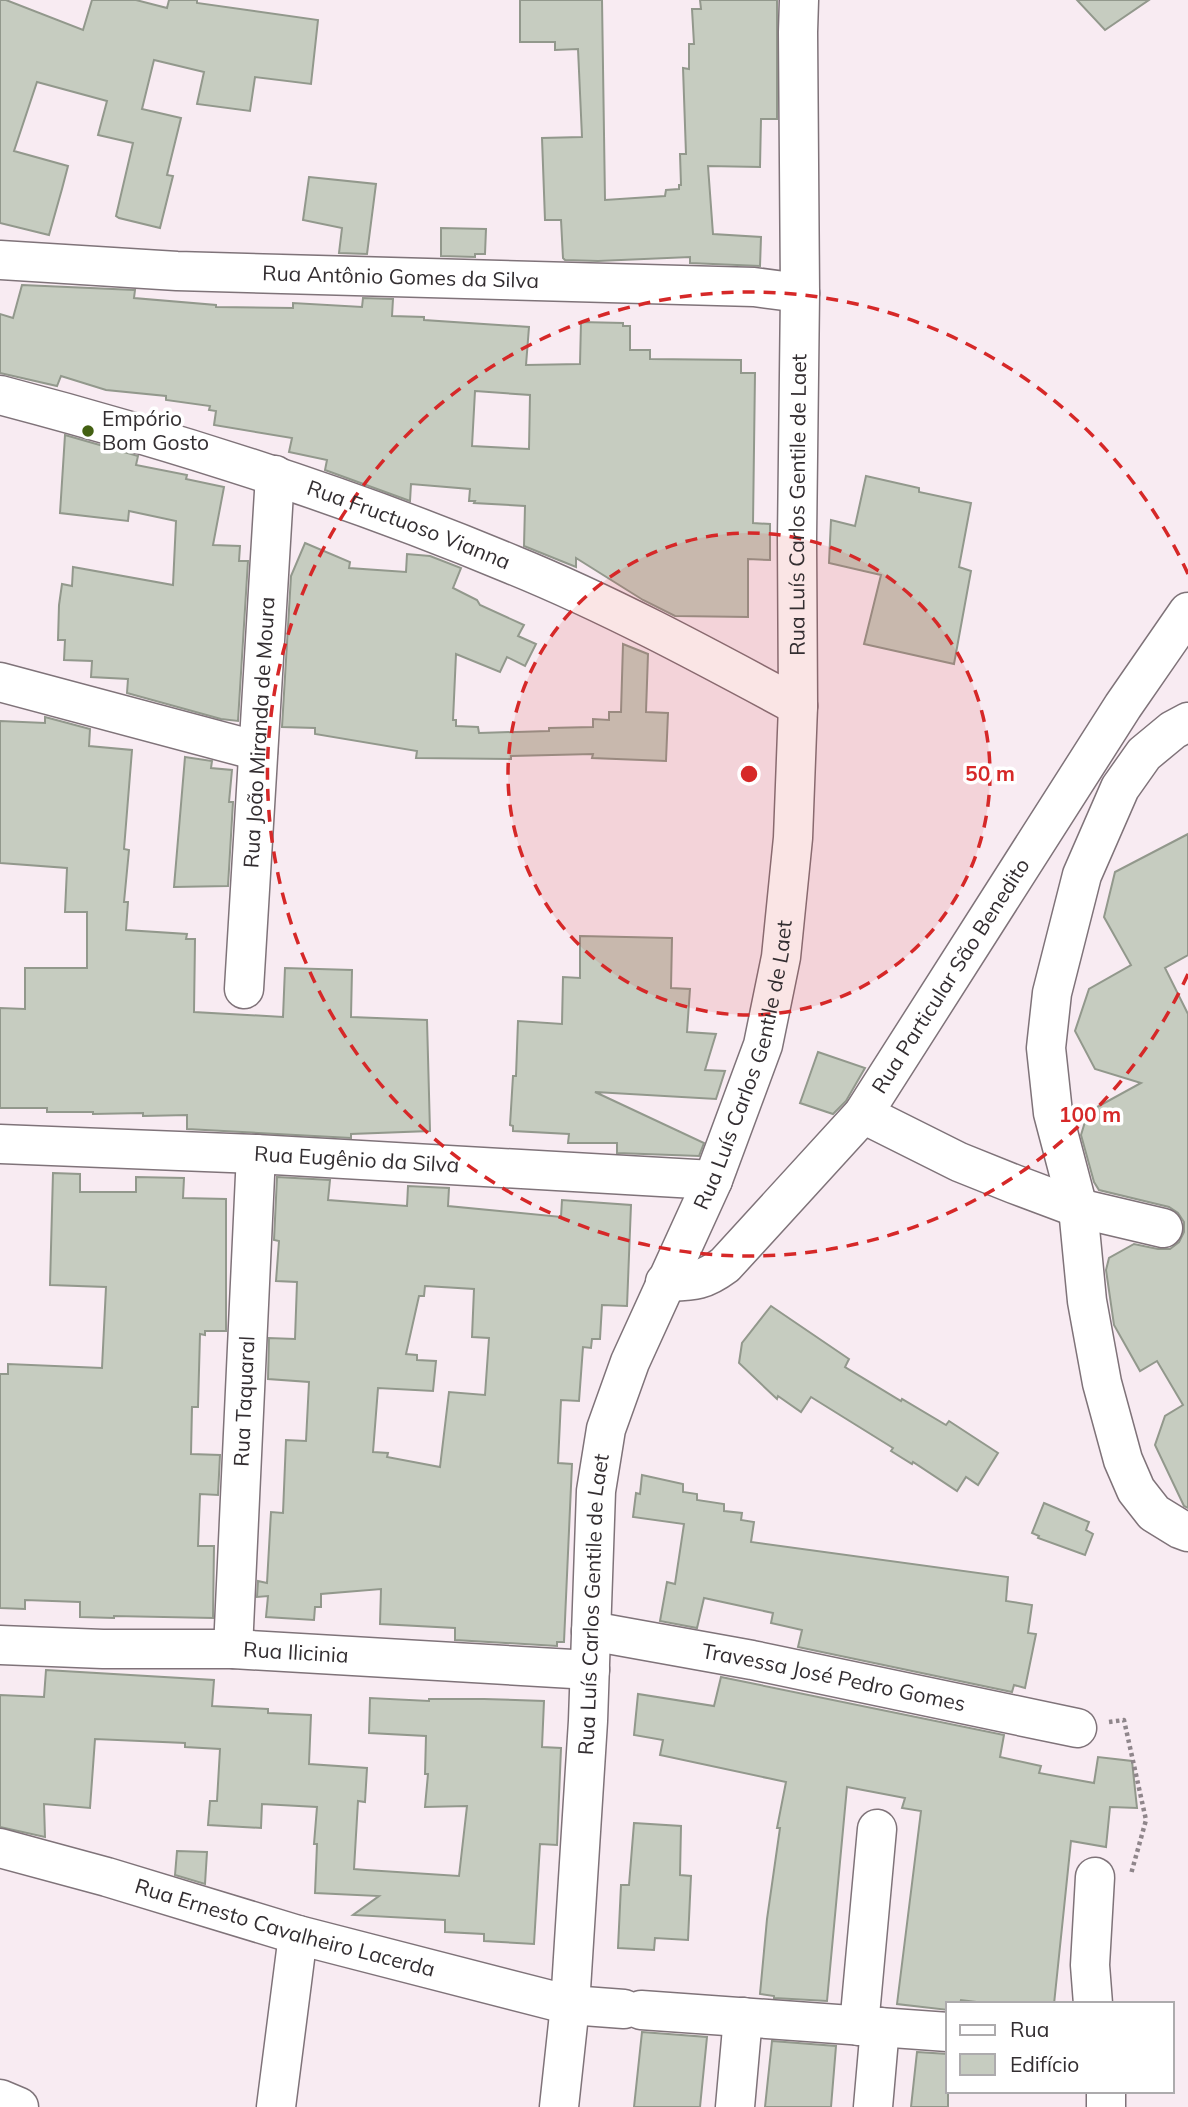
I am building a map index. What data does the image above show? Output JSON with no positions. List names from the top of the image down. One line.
{"streets":{"street":["Rua Antônio Gomes da Silva","Rua Luís Carlos Gentile de Laet","Rua Fructuoso Vianna","Rua João Miranda de Moura","Rua Particular São Benedito","Rua Eugênio da Silva","Rua Taquaral","Rua Ilicinia","Travessa José Pedro Gomes","Rua Ernesto Cavalheiro Lacerda"]},"crossings":[["Rua Antônio Gomes da Silva","Rua Luís Carlos Gentile de Laet"],["Rua Luís Carlos Gentile de Laet","Rua Fructuoso Vianna"],["Rua Luís Carlos Gentile de Laet","Rua Particular São Benedito"],["Rua Luís Carlos Gentile de Laet","Rua Eugênio da Silva"],["Rua Luís Carlos Gentile de Laet","Rua Ilicinia"],["Rua Luís Carlos Gentile de Laet","Travessa José Pedro Gomes"],["Rua Luís Carlos Gentile de Laet","Rua Ernesto Cavalheiro Lacerda"],["Rua Fructuoso Vianna","Rua João Miranda de Moura"],["Rua Eugênio da Silva","Rua Taquaral"],["Rua Taquaral","Rua Ilicinia"]],"places":["Empório Bom Gosto"],"legend":["Rua","Edifício"],"rings":["50 m","100 m"]}
